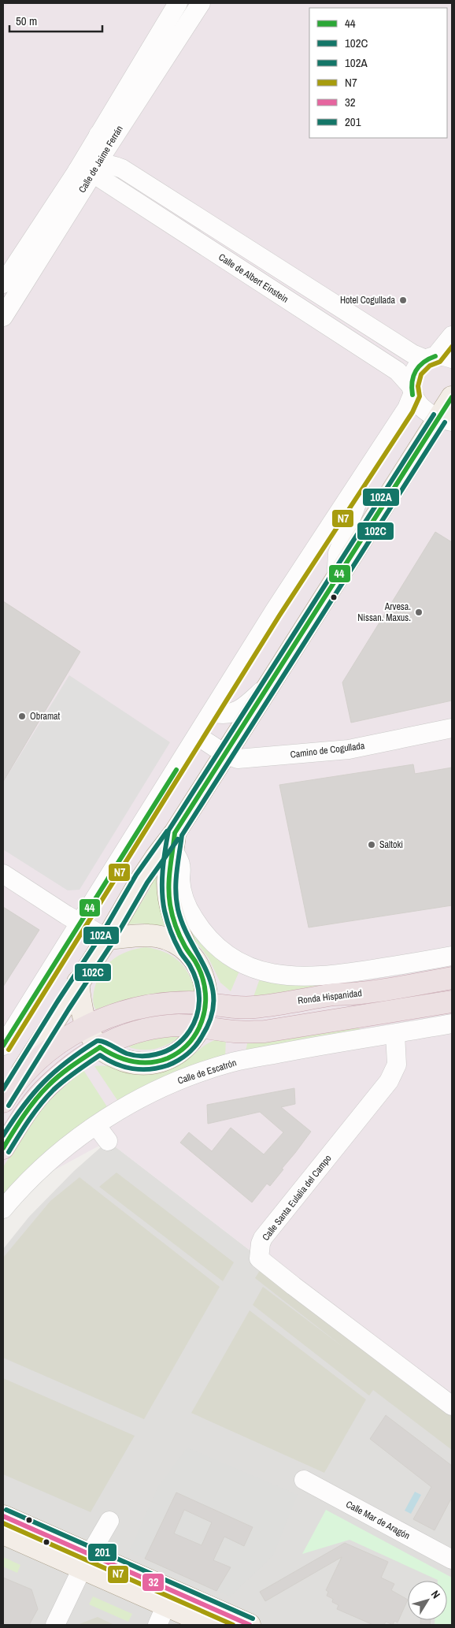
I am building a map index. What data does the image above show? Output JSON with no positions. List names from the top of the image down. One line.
{"streets":{"highway":["Ronda Hispanidad"],"street":["Calle de Jaime Ferrán","Calle de Albert Einstein","Camino de Cogullada","Calle de Escatrón","Calle Santa Eulalia del Campo","Calle Mar de Aragón"]},"crossings":[["Calle de Jaime Ferrán","Calle de Albert Einstein"],["Calle de Albert Einstein","Ronda Hispanidad"],["Camino de Cogullada","Ronda Hispanidad"],["Calle de Escatrón","Calle Santa Eulalia del Campo"]],"places":["Hotel Cogullada","Arvesa. Nissan. Maxus.","Obramat","Saltoki"],"lines":["transit line N7","transit line 44","transit line 102A","transit line 102C","transit line 201","transit line 32"],"legend":["44","102C","102A","N7","32","201"],"scale_bar":"50 m","north":"top right"}
